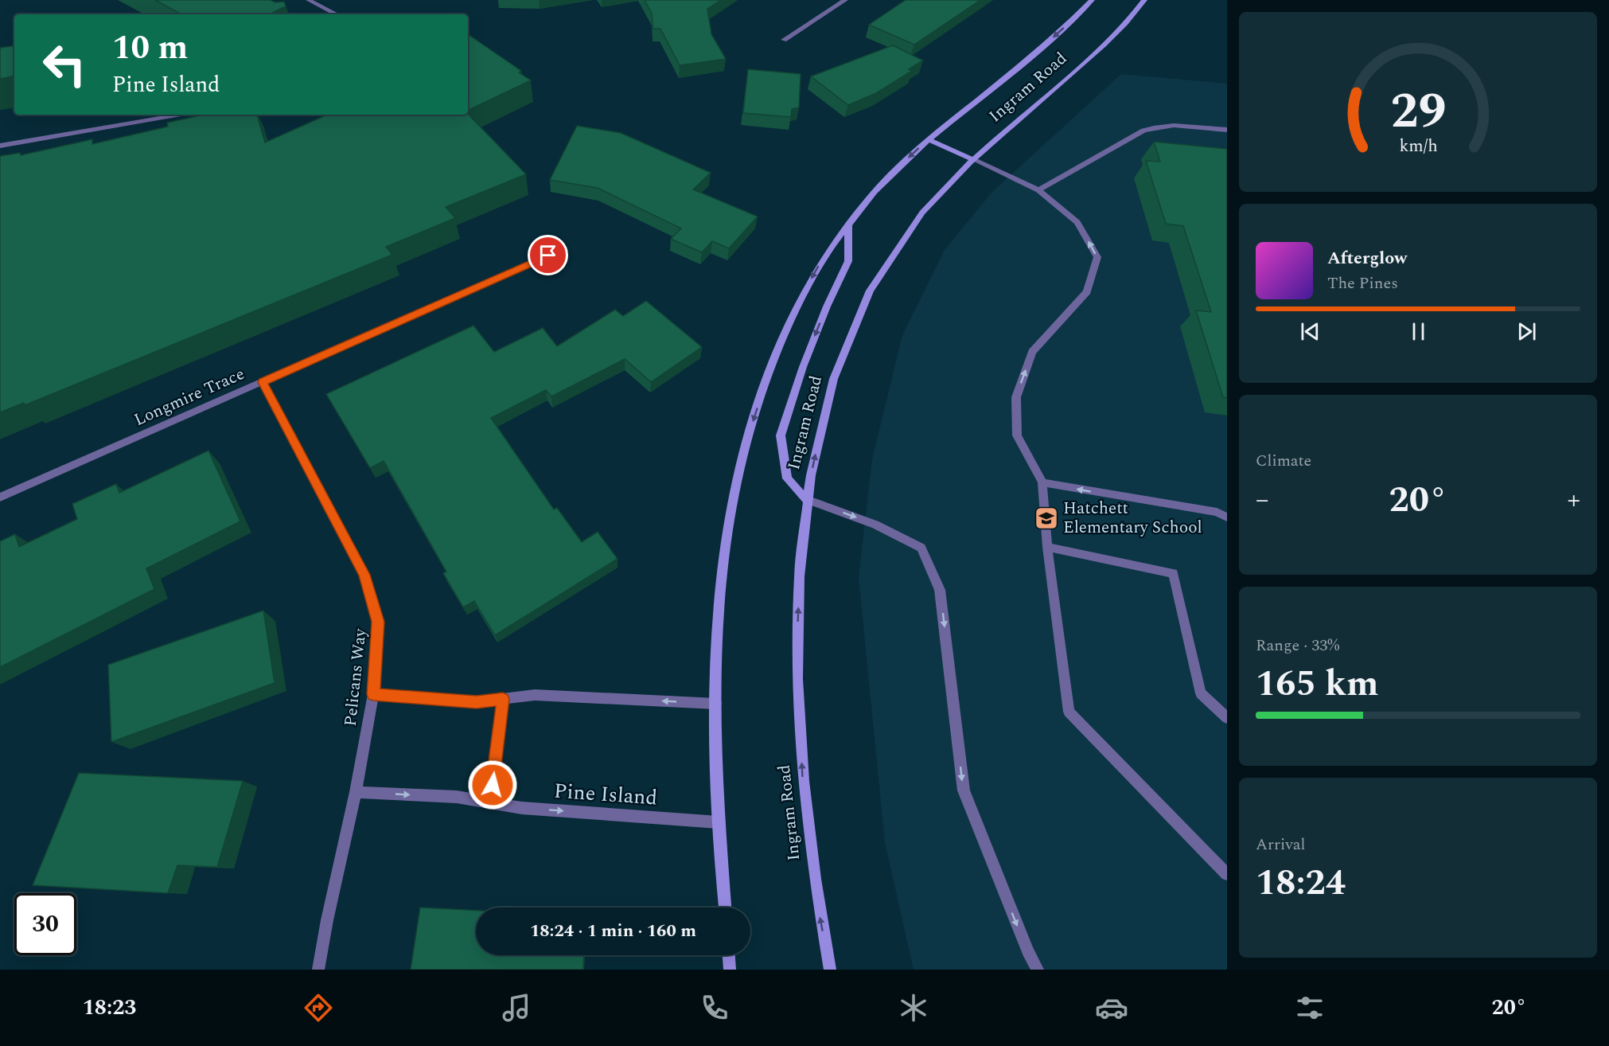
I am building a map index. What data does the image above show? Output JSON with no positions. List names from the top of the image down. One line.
{"streets":{"main road":["Ingram Road"],"street":["Longmire Trace","Pelicans Way","Pine Island"]},"crossings":[["Ingram Road","Pine Island"],["Longmire Trace","Pelicans Way"],["Pelicans Way","Pine Island"]],"one_way":["Pine Island"],"places":{"school or university":["Hatchett Elementary School"]},"page":{"turn":["10 m","Pine Island"],"song":["Afterglow","The Pines"],"tile":["Climate",["Range · 33%","165 km"],["Arrival","18:24"]],"heat":["−","20°","+"],"limit":"30","trip":"18:24 · 1 min · 160 m","tabs":["18:23","20°"],"gauge":["29","km/h"]}}
